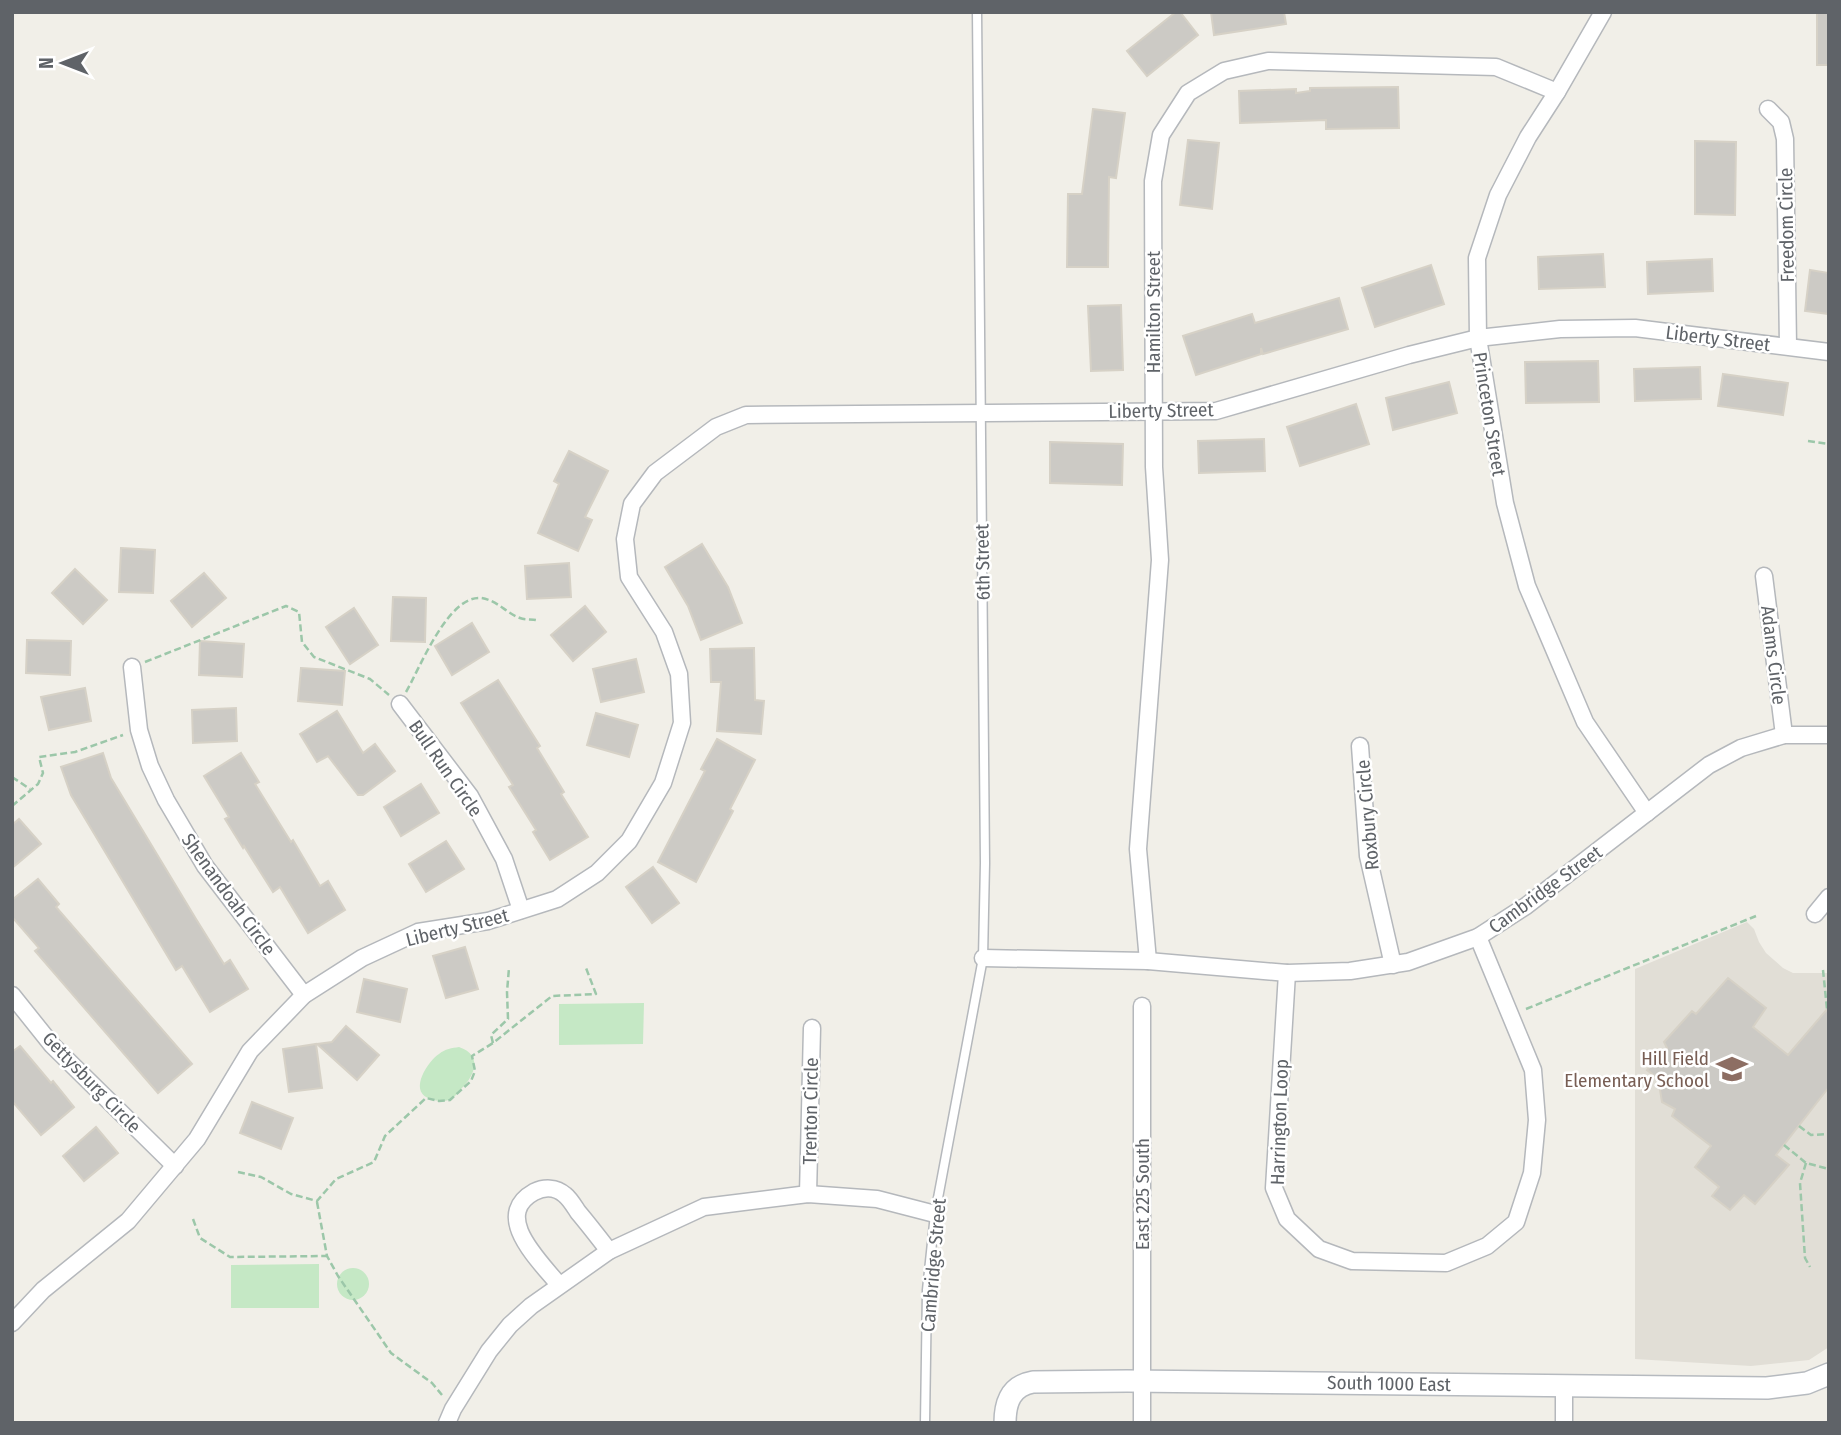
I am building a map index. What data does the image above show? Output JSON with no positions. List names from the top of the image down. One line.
{"streets":{"street":["Freedom Circle","Hamilton Street","Liberty Street","Princeton Street","Adams Circle","Bull Run Circle","Roxbury Circle","Cambridge Street","Shenandoah Circle","Gettysburg Circle","Trenton Circle","Harrington Loop","East 225 South","South 1000 East"],"lane":["6th Street"]},"crossings":[["Freedom Circle","Liberty Street"],["Hamilton Street","Liberty Street"],["Hamilton Street","Princeton Street"],["Hamilton Street","Cambridge Street"],["Liberty Street","Princeton Street"],["Liberty Street","6th Street"],["Liberty Street","Bull Run Circle"],["Liberty Street","Shenandoah Circle"],["Liberty Street","Gettysburg Circle"],["Princeton Street","Cambridge Street"],["6th Street","Cambridge Street"],["Adams Circle","Cambridge Street"],["Roxbury Circle","Cambridge Street"],["Cambridge Street","Harrington Loop"],["East 225 South","South 1000 East"]],"places":{"school or university":["Hill Field Elementary School"]},"north":"left"}
